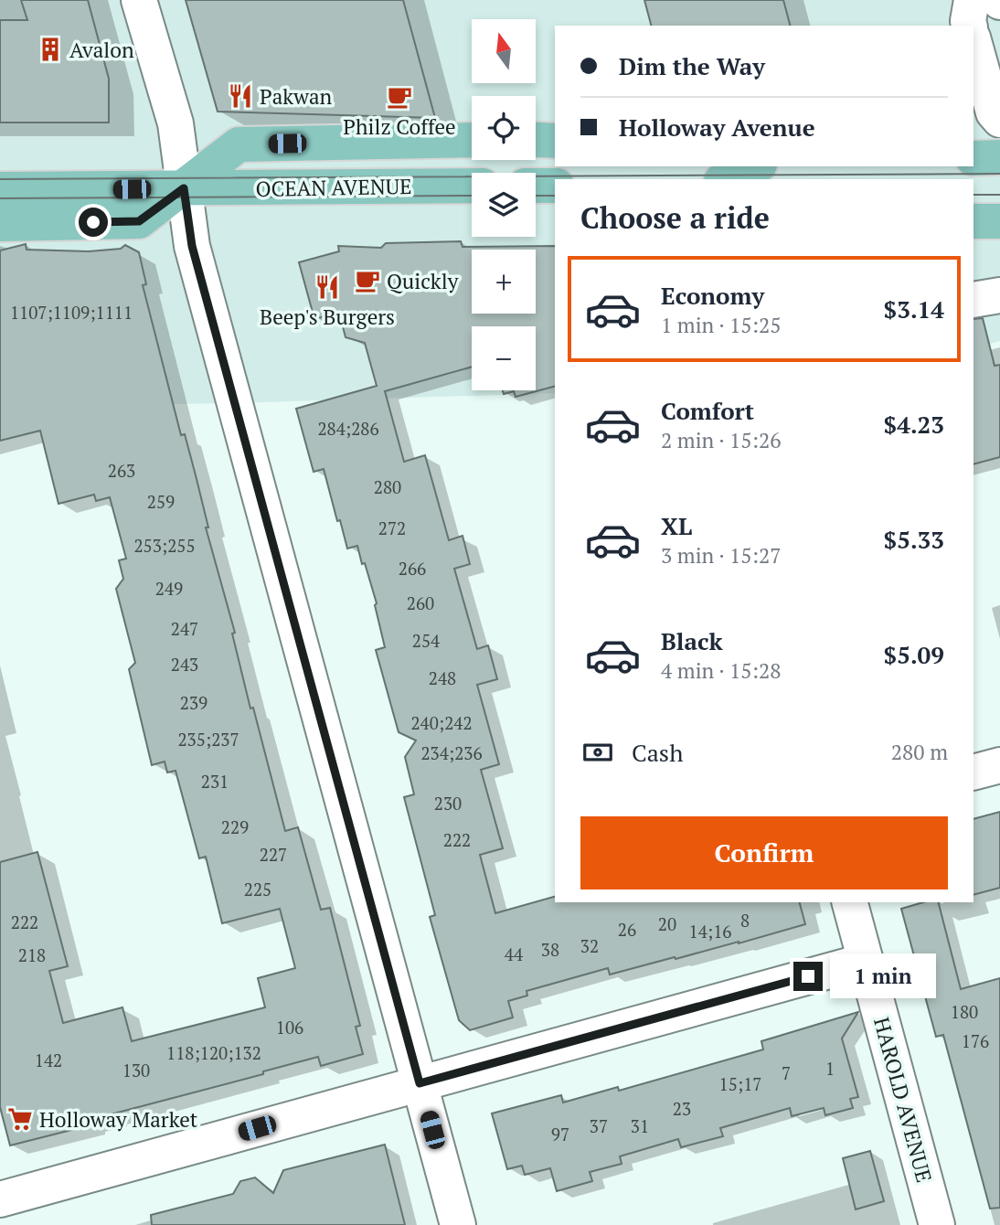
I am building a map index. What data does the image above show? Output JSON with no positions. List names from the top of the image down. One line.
{"streets":{"main road":["OCEAN AVENUE"],"street":["HAROLD AVENUE"]},"places":{"building":["Avalon"],"restaurant":["Pakwan","Beep's Burgers"],"cafe":["Philz Coffee","Quickly"],"supermarket":["Holloway Market"]},"house_numbers":["1107;1109;1111","284;286","263","280","259","272","253;255","266","249","260","247","254","243","248","239","240;242","235;237","234;236","231","230","229","222","227","225","8","222","20","26","14;16","32","38","44","218","180","106","176","118;120;132","142","1","130","7","15;17","23","37","31","97"],"north":"top","page":{"map_buttons":["+","−"],"banner":["Dim the Way","Holloway Avenue"],"heading":"Choose a ride","list":[{"name":"Economy","note":"1 min · 15:25","value":"$3.14"},{"name":"Comfort","note":"2 min · 15:26","value":"$4.23"},{"name":"XL","note":"3 min · 15:27","value":"$5.33"},{"name":"Black","note":"4 min · 15:28","value":"$5.09"}],"pay":["Cash","280 m"],"buttons":"Confirm","bubble":"1 min"}}
